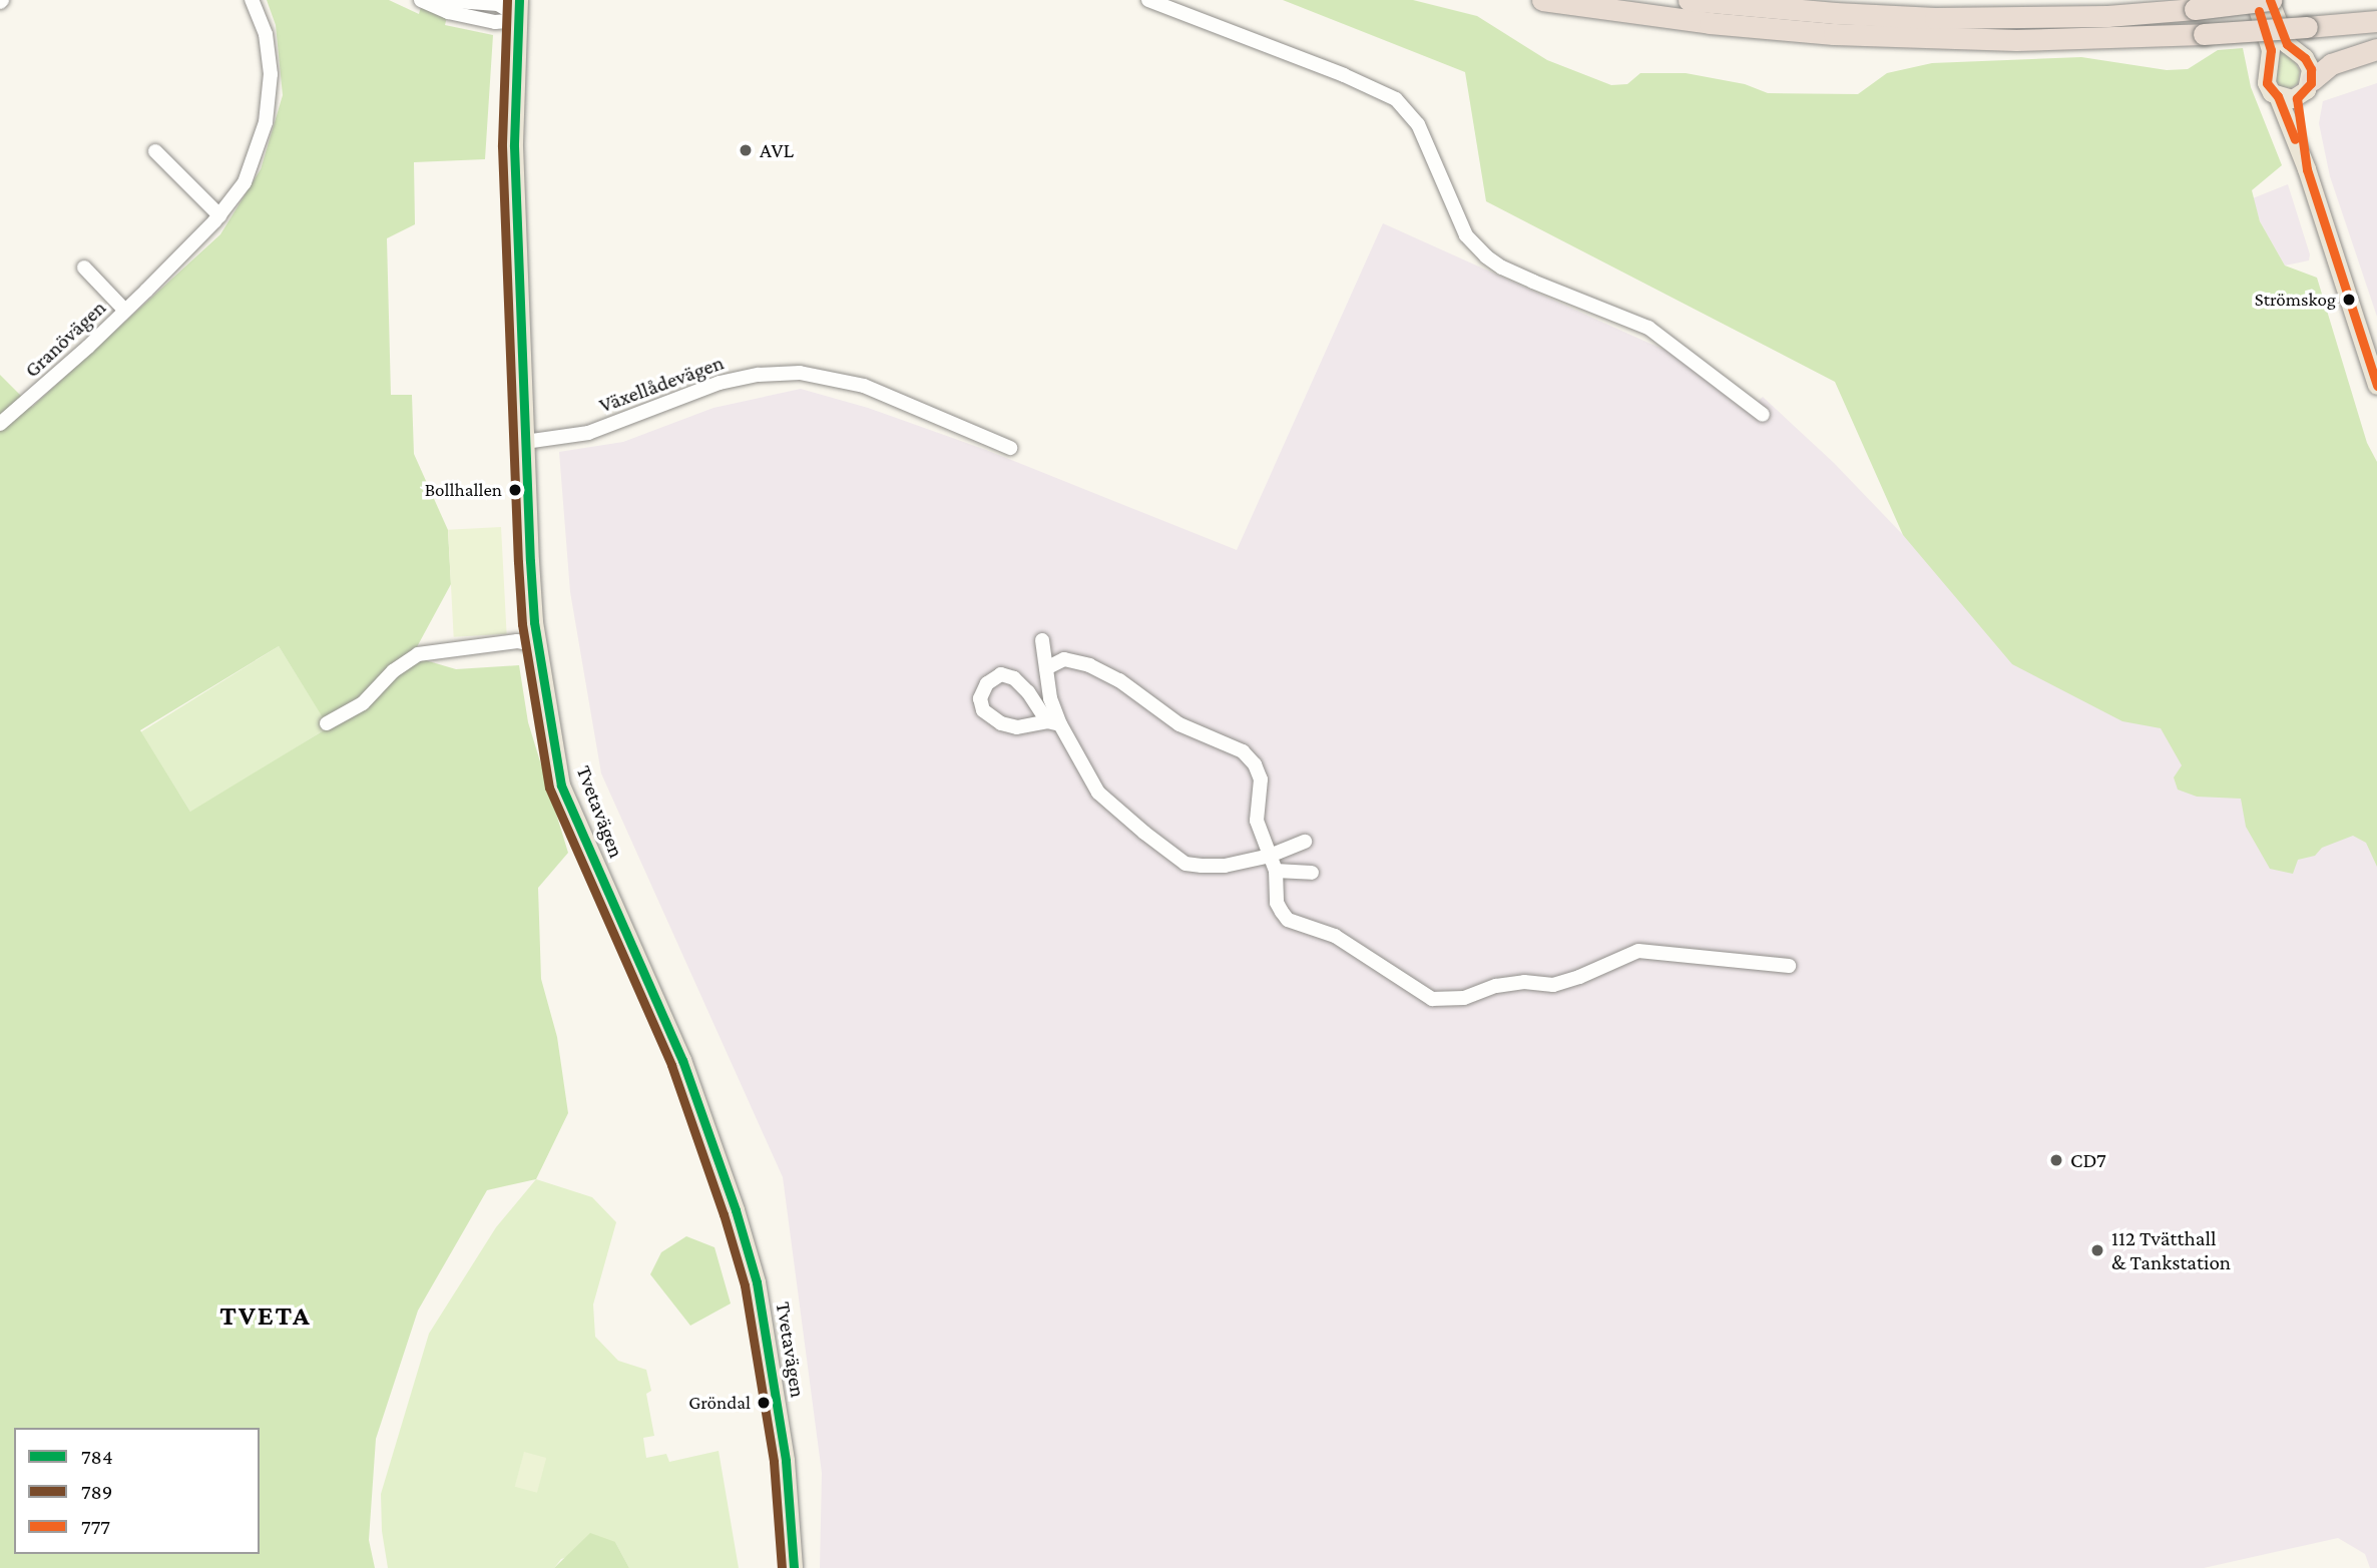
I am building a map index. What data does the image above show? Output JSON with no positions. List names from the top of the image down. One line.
{"streets":{"main road":["Tvetavägen"],"street":["Granövägen","Växellådevägen"]},"crossings":[["Växellådevägen","Tvetavägen"]],"districts":["TVETA"],"places":["AVL","Strömskog","Bollhallen","CD7","112 Tvätthall & Tankstation","Gröndal"],"lines":["transit line 784","transit line 789","transit line 777"],"legend":["784","789","777"]}
